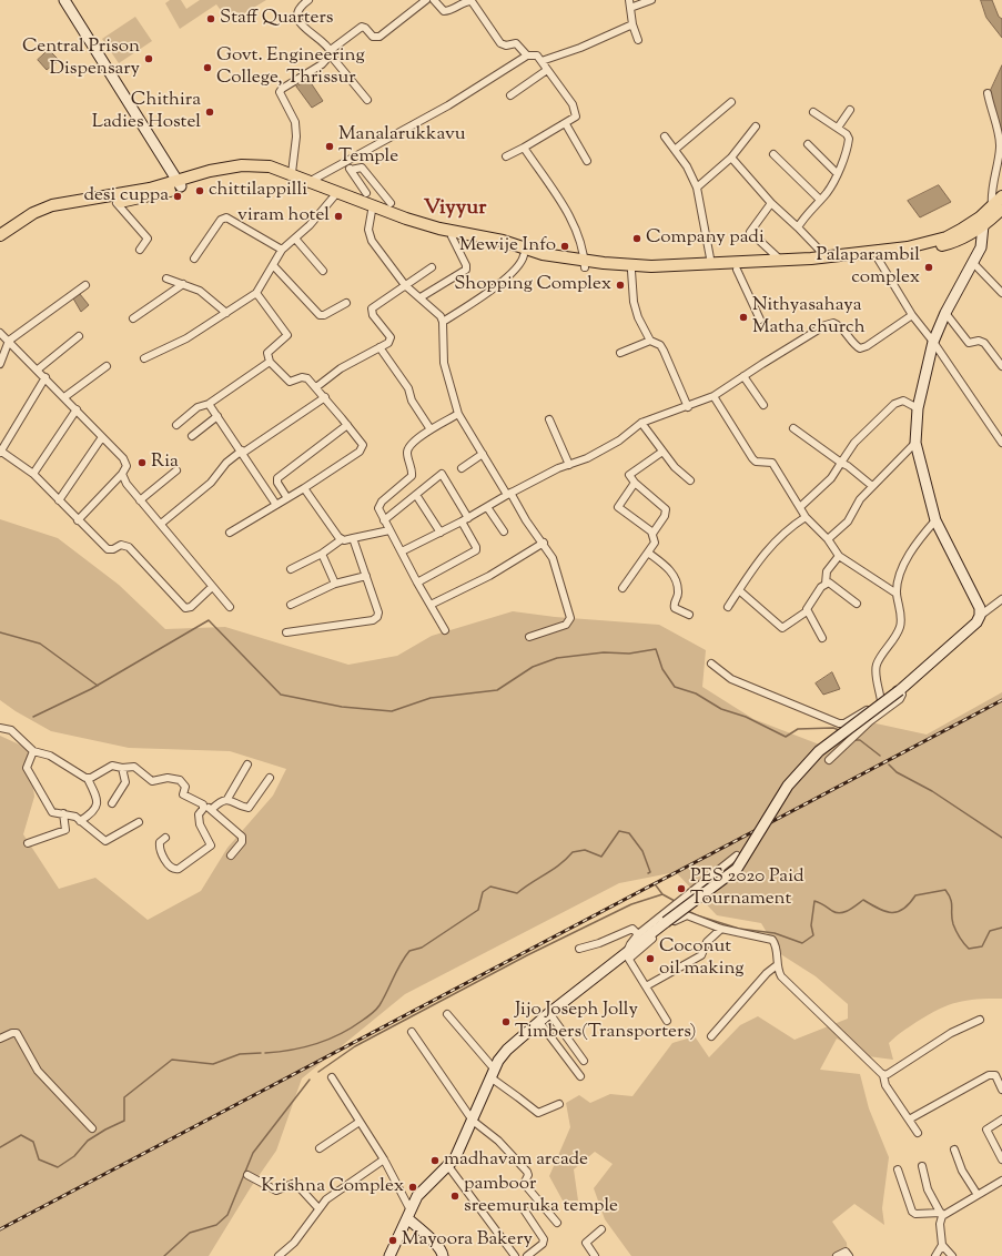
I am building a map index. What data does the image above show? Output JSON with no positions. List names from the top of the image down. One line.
{"districts":["Viyyur"],"places":["Staff Quarters","Central Prison Dispensary","Govt. Engineering College, Thrissur","Chithira Ladies Hostel","Manalarukkavu Temple","chittilappilli","desi cuppa","viram hotel","Company padi","Mewije Info","Palaparambil complex","Shopping Complex","Nithyasahaya Matha church","Ria","PES 2020 Paid Tournament","Coconut oil making","Jijo Joseph Jolly Timbers(Transporters)","madhavam arcade","Krishna Complex","pamboor sreemuruka temple","Mayoora Bakery"]}
